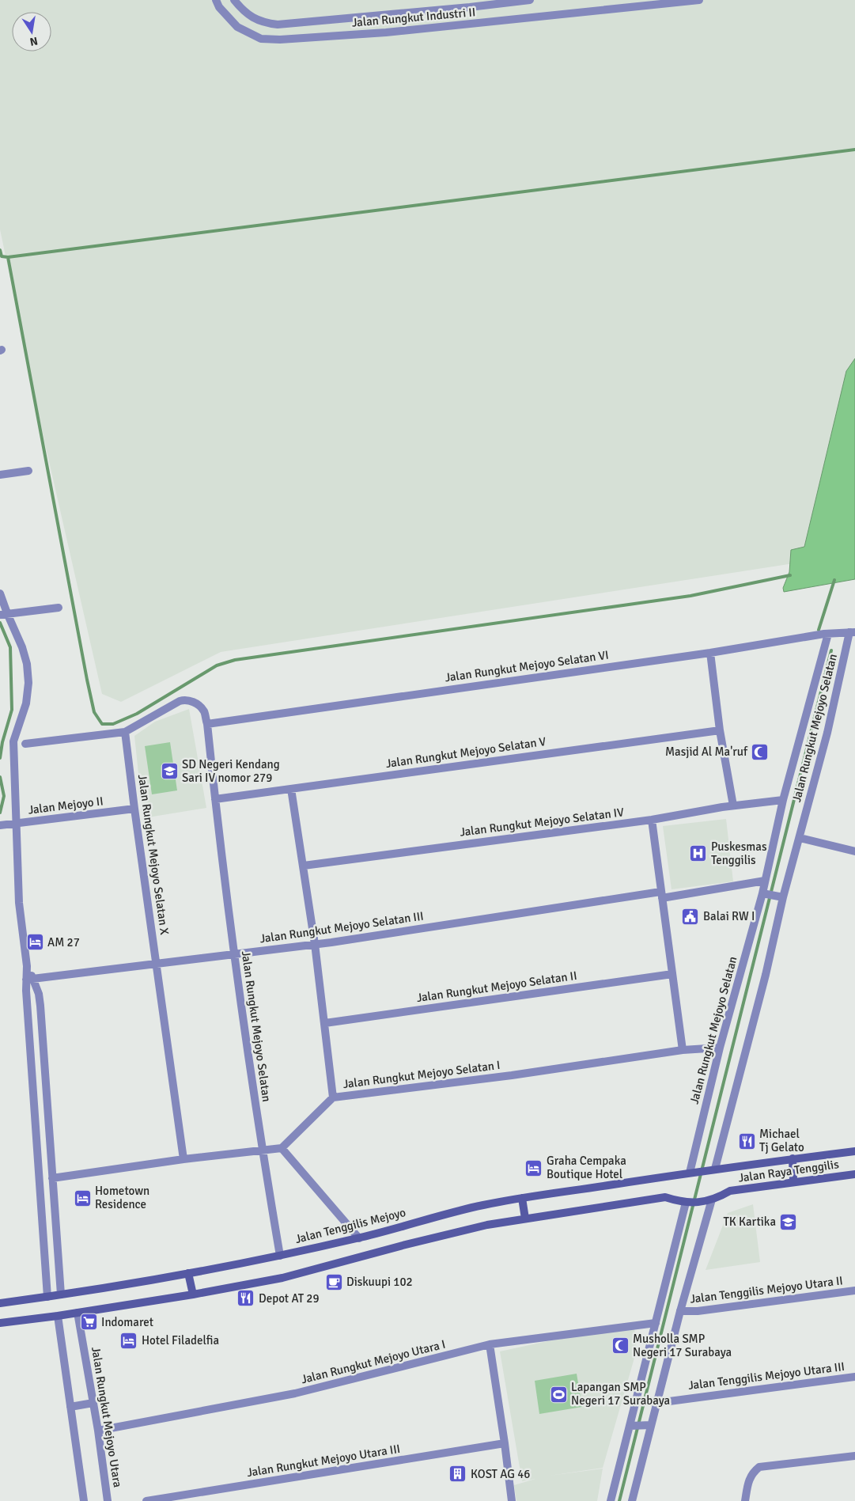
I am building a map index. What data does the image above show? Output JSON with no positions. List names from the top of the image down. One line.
{"streets":{"main road":["Jalan Raya Tenggilis","Jalan Tenggilis Mejoyo"],"street":["Jalan Rungkut Industri II","Jalan Rungkut Mejoyo Selatan VI","Jalan Rungkut Mejoyo Selatan","Jalan Rungkut Mejoyo Selatan V","Jalan Mejoyo II","Jalan Rungkut Mejoyo Selatan IV","Jalan Rungkut Mejoyo Selatan X","Jalan Rungkut Mejoyo Selatan III","Jalan Rungkut Mejoyo Selatan II","Jalan Rungkut Mejoyo Selatan I","Jalan Tenggilis Mejoyo Utara II","Jalan Rungkut Mejoyo Utara I","Jalan Tenggilis Mejoyo Utara III","Jalan Rungkut Mejoyo Utara","Jalan Rungkut Mejoyo Utara III"]},"crossings":[["Jalan Rungkut Mejoyo Selatan VI","Jalan Rungkut Mejoyo Selatan"],["Jalan Rungkut Mejoyo Selatan","Jalan Rungkut Mejoyo Selatan V"],["Jalan Rungkut Mejoyo Selatan","Jalan Rungkut Mejoyo Selatan IV"],["Jalan Rungkut Mejoyo Selatan","Jalan Rungkut Mejoyo Selatan III"],["Jalan Rungkut Mejoyo Selatan","Jalan Rungkut Mejoyo Selatan I"],["Jalan Rungkut Mejoyo Selatan","Jalan Raya Tenggilis"],["Jalan Rungkut Mejoyo Selatan","Jalan Tenggilis Mejoyo"],["Jalan Mejoyo II","Jalan Rungkut Mejoyo Selatan X"],["Jalan Rungkut Mejoyo Selatan X","Jalan Rungkut Mejoyo Selatan III"],["Jalan Raya Tenggilis","Jalan Tenggilis Mejoyo"],["Jalan Rungkut Mejoyo Utara I","Jalan Rungkut Mejoyo Utara"]],"places":{"mosque":["Masjid Al Ma'ruf","Musholla SMP Negeri 17 Surabaya"],"school or university":["SD Negeri Kendang Sari IV nomor 279","TK Kartika"],"hospital":["Puskesmas Tenggilis"],"public building":["Balai RW I"],"hotel":["AM 27","Graha Cempaka Boutique Hotel","Hometown Residence","Hotel Filadelfia"],"restaurant":["Michael Tj Gelato","Depot AT 29"],"cafe":["Diskuupi 102"],"supermarket":["Indomaret"],"sports":["Lapangan SMP Negeri 17 Surabaya"],"building":["KOST AG 46"]},"north":"bottom"}
